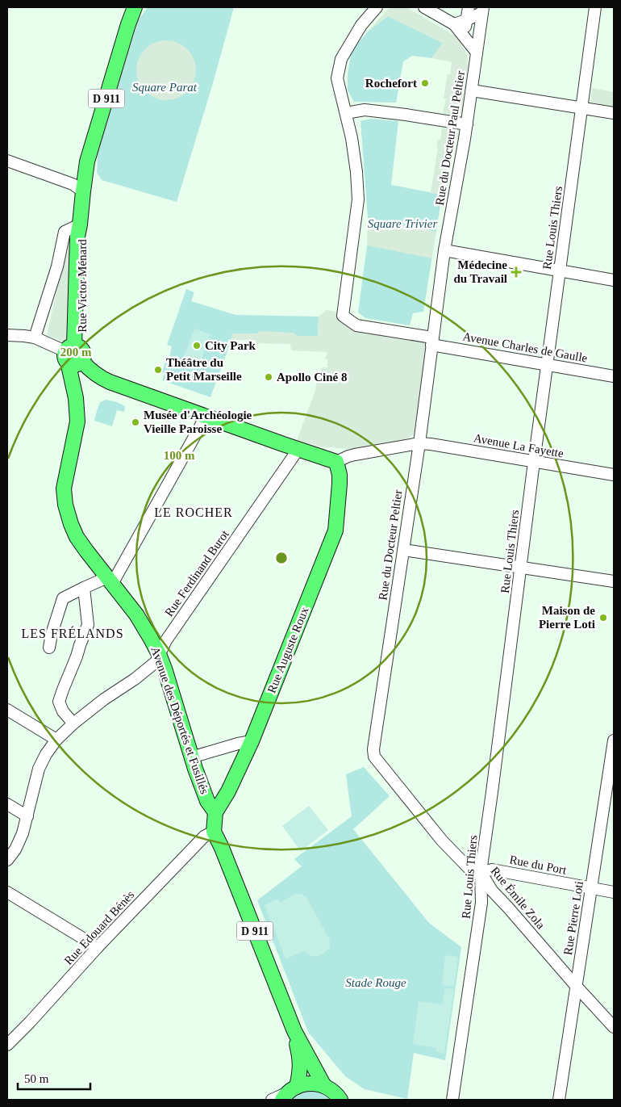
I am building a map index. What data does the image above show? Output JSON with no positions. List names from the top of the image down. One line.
{"streets":{"main road":["D 911","Rue Victor Ménard","Rue Auguste Roux","Avenue des Déportés et Fusillés"],"street":["Rue du Docteur Paul Peltier","Rue Louis Thiers","Avenue Charles de Gaulle","Avenue La Fayette","Rue du Docteur Peltier","Rue Ferdinand Burot","Rue du Port","Rue Émile Zola","Rue Pierre Loti","Rue Edouard Bénès"]},"crossings":[["D 911","Rue Victor Ménard"],["D 911","Rue Auguste Roux"],["D 911","Rue Edouard Bénès"],["Rue du Docteur Paul Peltier","Avenue Charles de Gaulle"],["Rue du Docteur Paul Peltier","Rue du Docteur Peltier"],["Rue Louis Thiers","Avenue Charles de Gaulle"],["Rue Louis Thiers","Avenue La Fayette"],["Rue Louis Thiers","Rue du Port"],["Rue Louis Thiers","Rue Émile Zola"],["Rue Victor Ménard","Avenue des Déportés et Fusillés"],["Avenue Charles de Gaulle","Rue du Docteur Peltier"],["Avenue La Fayette","Rue du Docteur Peltier"],["Avenue La Fayette","Rue Auguste Roux"],["Rue du Docteur Peltier","Rue Émile Zola"],["Rue Ferdinand Burot","Avenue des Déportés et Fusillés"],["Rue Auguste Roux","Avenue des Déportés et Fusillés"],["Rue Auguste Roux","Rue Edouard Bénès"],["Rue du Port","Rue Émile Zola"],["Rue du Port","Rue Pierre Loti"],["Rue Émile Zola","Rue Pierre Loti"]],"districts":["LE ROCHER","LES FRÉLANDS"],"parks":["Square Parat","Square Trivier","Stade Rouge"],"places":{"other":["Rochefort","City Park","Théâtre du Petit Marseille","Apollo Ciné 8","Musée d'Archéologie Vieille Paroisse","Maison de Pierre Loti"],"health":["Médecine du Travail"]},"scale_bar":"50 m","rings":["200 m","100 m"]}
